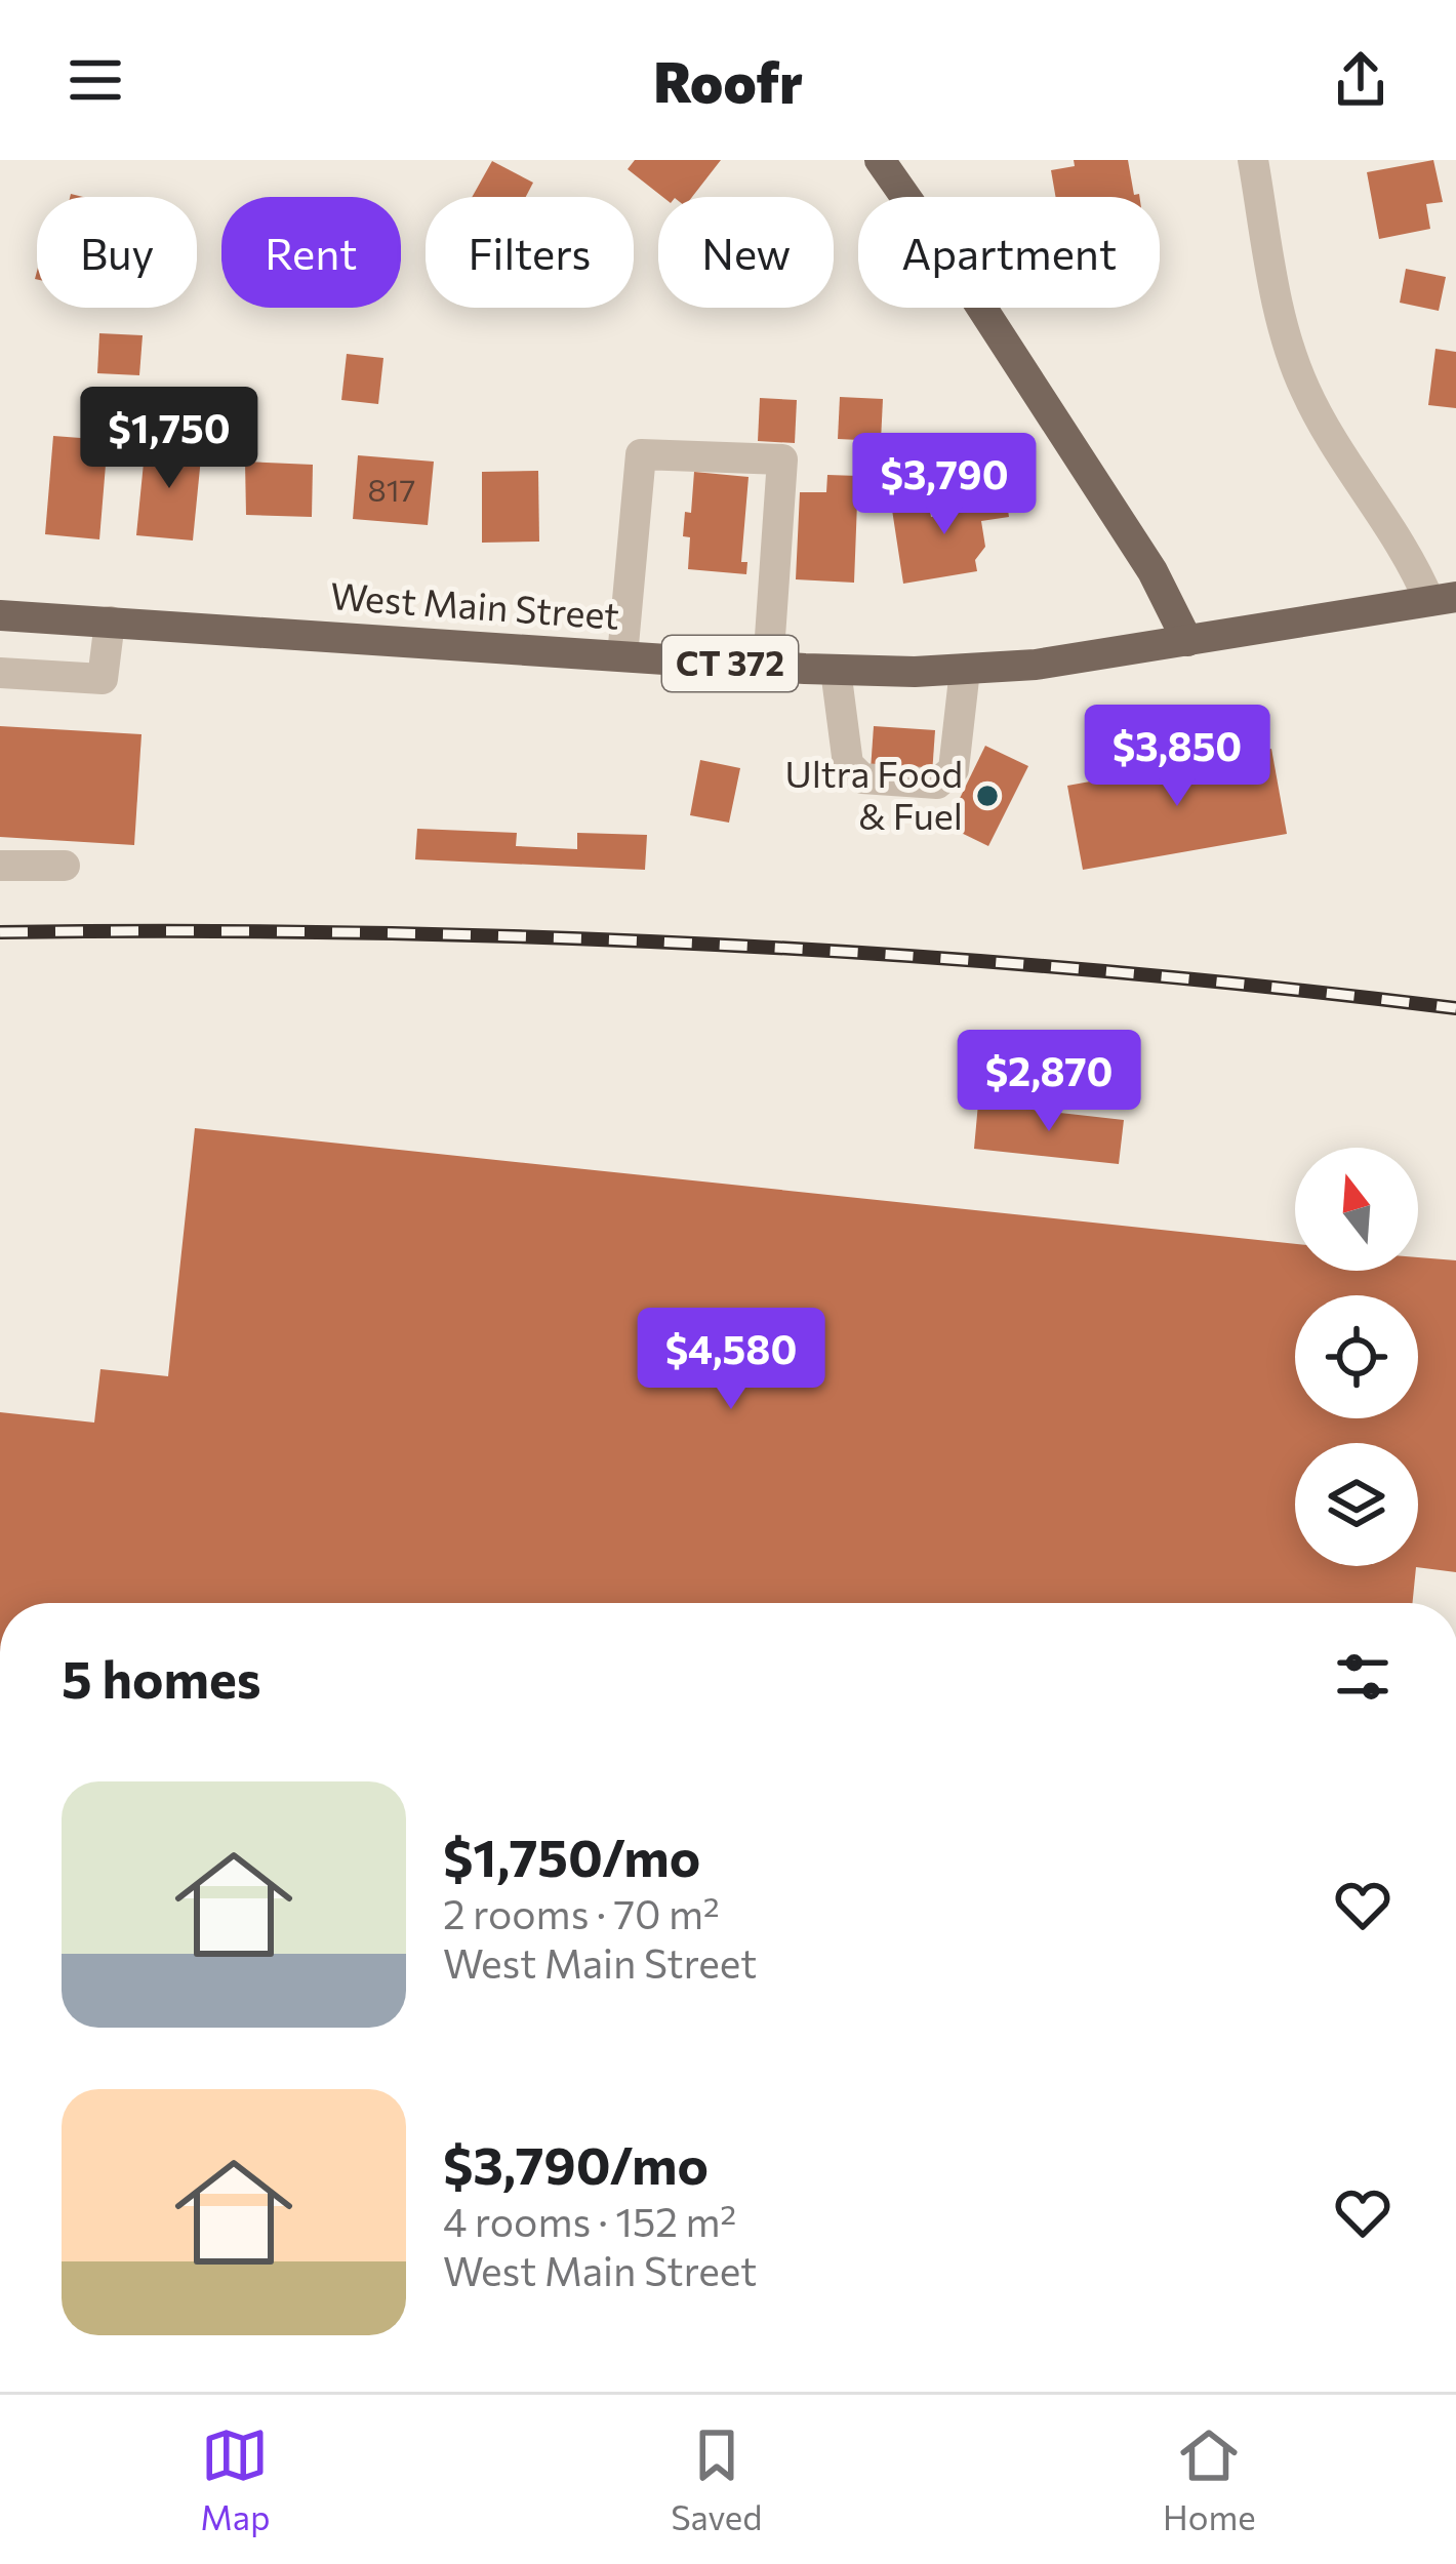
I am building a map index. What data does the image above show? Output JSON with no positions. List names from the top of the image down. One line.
{"streets":{"main road":["West Main Street","CT 372"]},"places":["Ultra Food & Fuel"],"house_numbers":["817"],"north":"top","page":{"header":"Roofr","chip":["Buy","Rent","Filters","New","Apartment"],"price":["$1,750","$3,790","$3,850","$2,870","$4,580"],"heading":"5 homes","list":[{"name":"$1,750/mo","note":"2 rooms · 70 m² · West Main Street"},{"name":"$3,790/mo","note":"4 rooms · 152 m² · West Main Street"}],"tabs":["Map","Saved","Home"]}}
